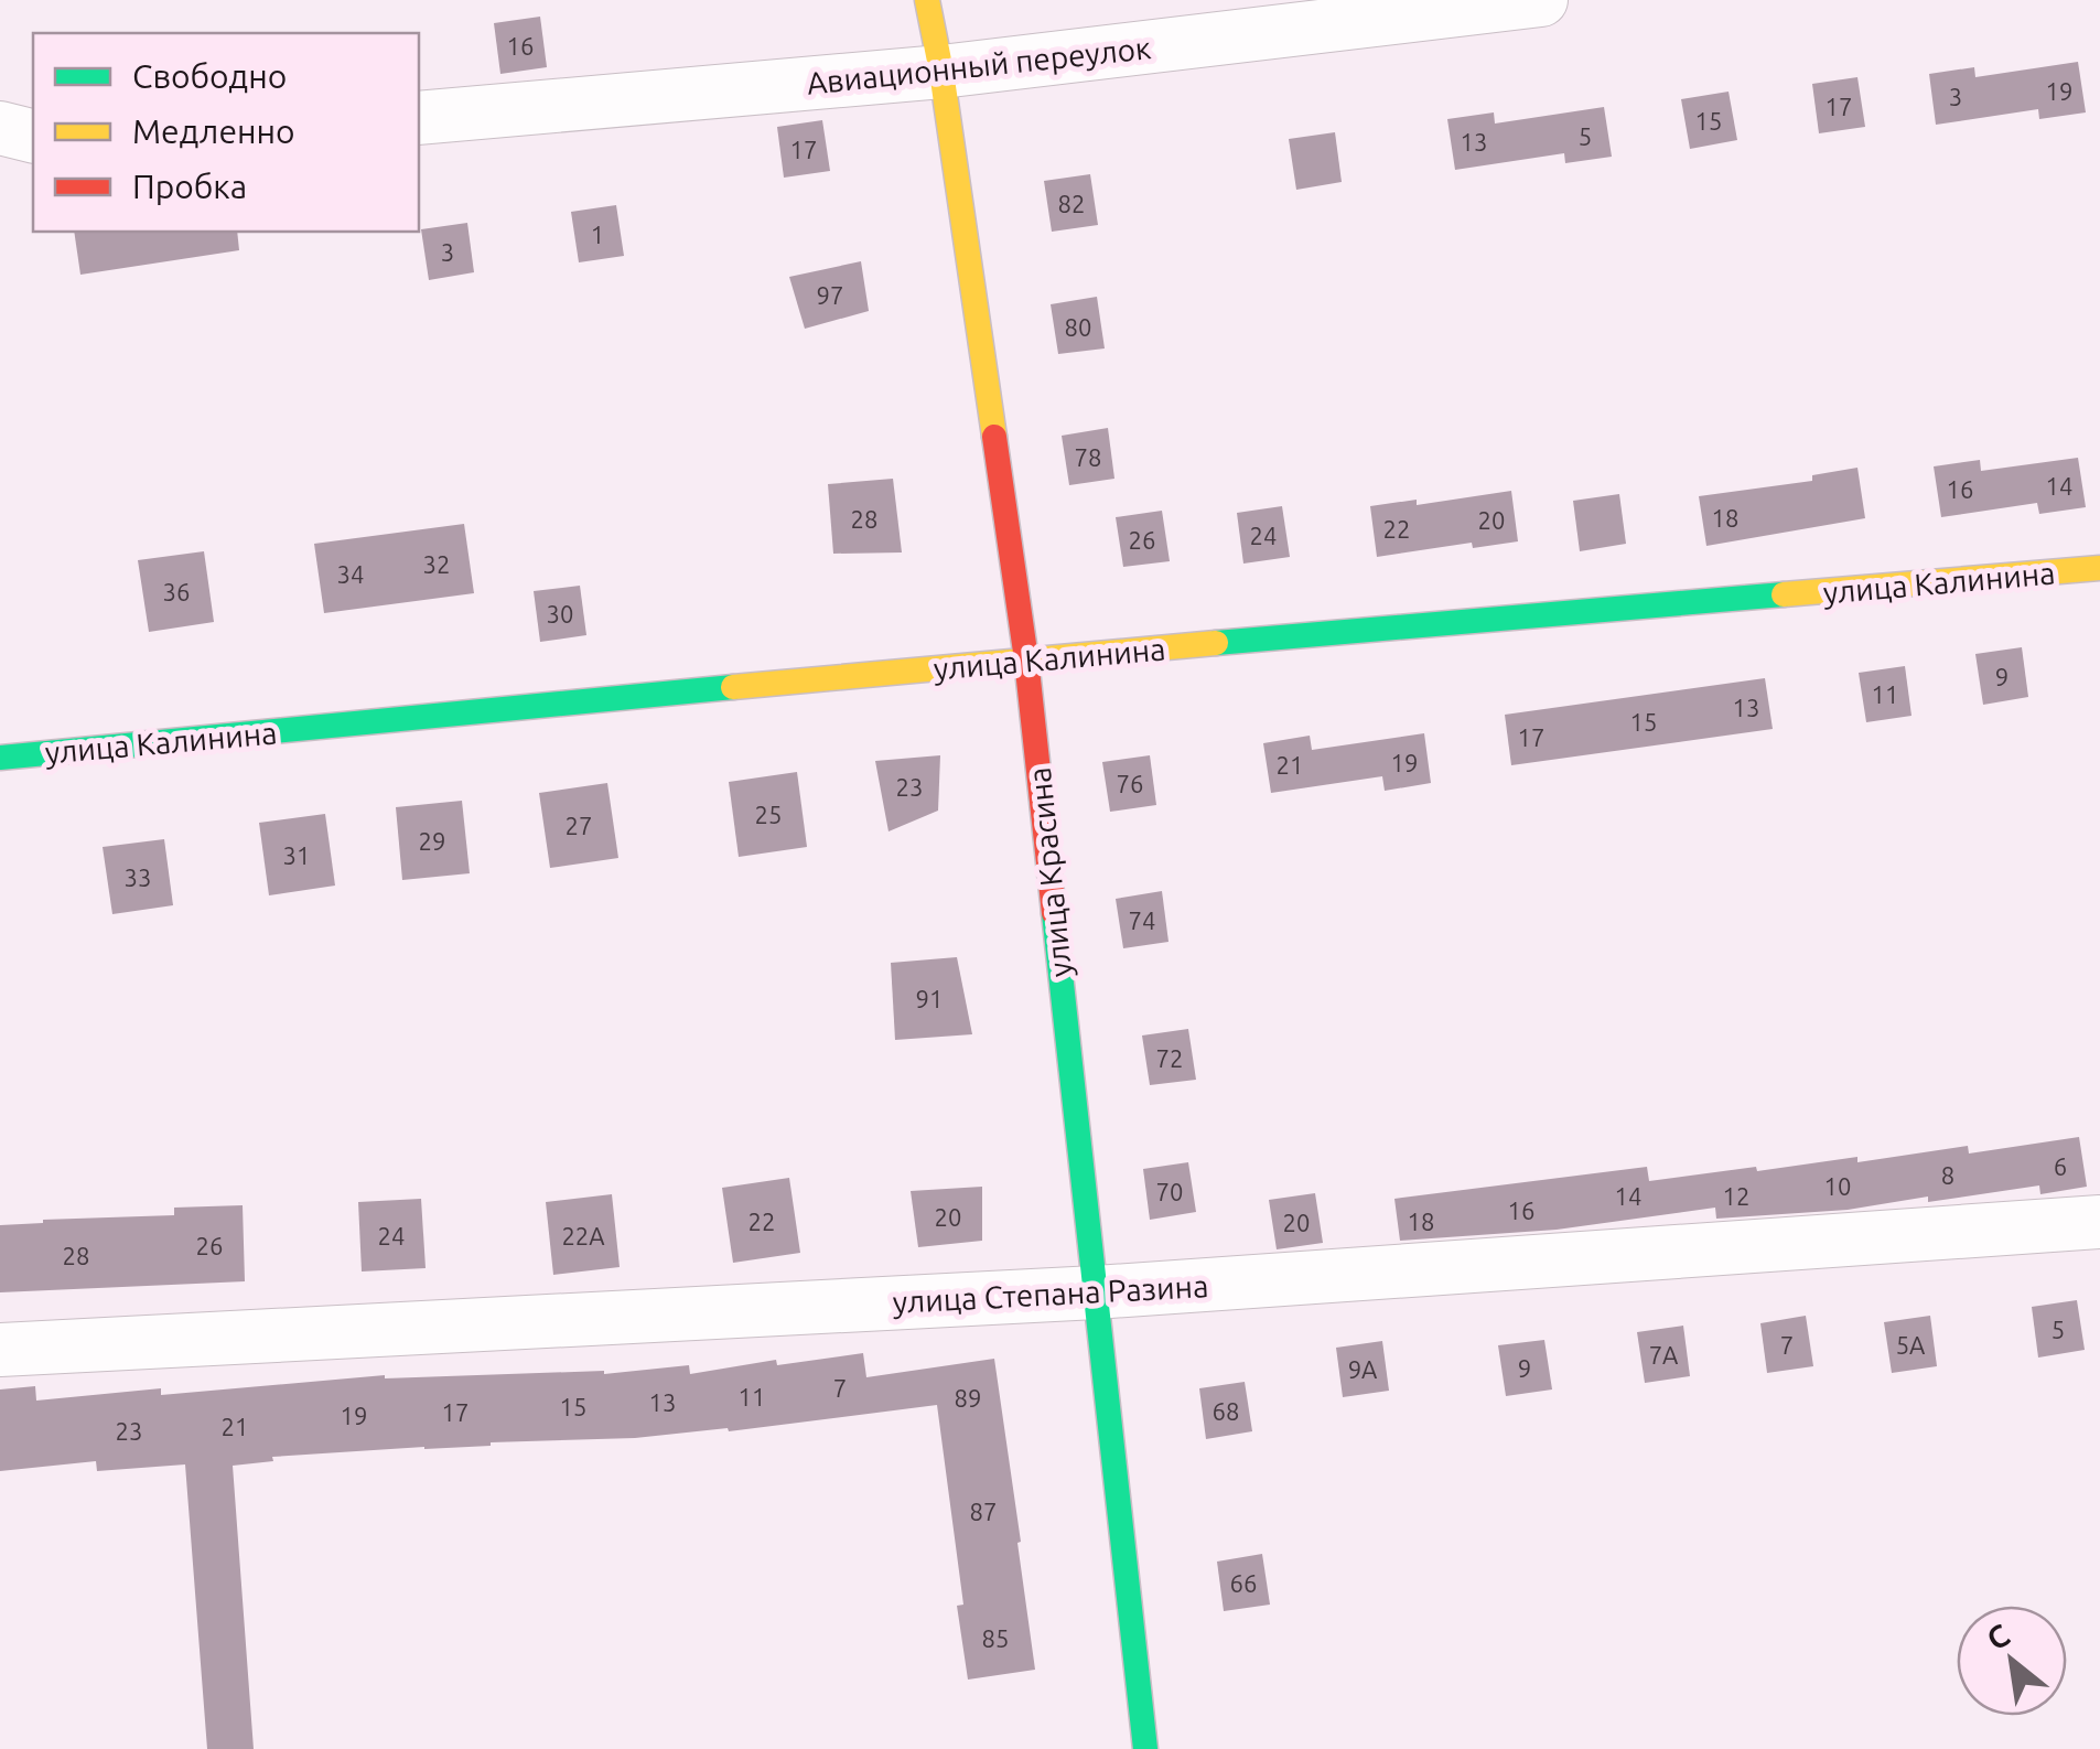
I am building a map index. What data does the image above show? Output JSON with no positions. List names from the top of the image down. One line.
{"streets":{"street":["Авиационный переулок","улица Калинина","улица Красина","улица Степана Разина"]},"crossings":[["Авиационный переулок","улица Красина"],["улица Калинина","улица Красина"],["улица Красина","улица Степана Разина"]],"house_numbers":["16","19","3","17","15","5","13","17","82","1","3","97","80","78","14","16","18","28","20","22","24","26","32","34","36","30","9","11","13","15","17","19","21","76","23","25","27","29","31","33","74","91","72","6","8","10","70","14","12","16","20","22","18","20","24","22А","26","28","5","7","5А","7А","9","9А","7","11","89","13","15","68","17","19","21","23","87","66","85"],"legend":["Свободно","Медленно","Пробка"],"north":"top left"}
